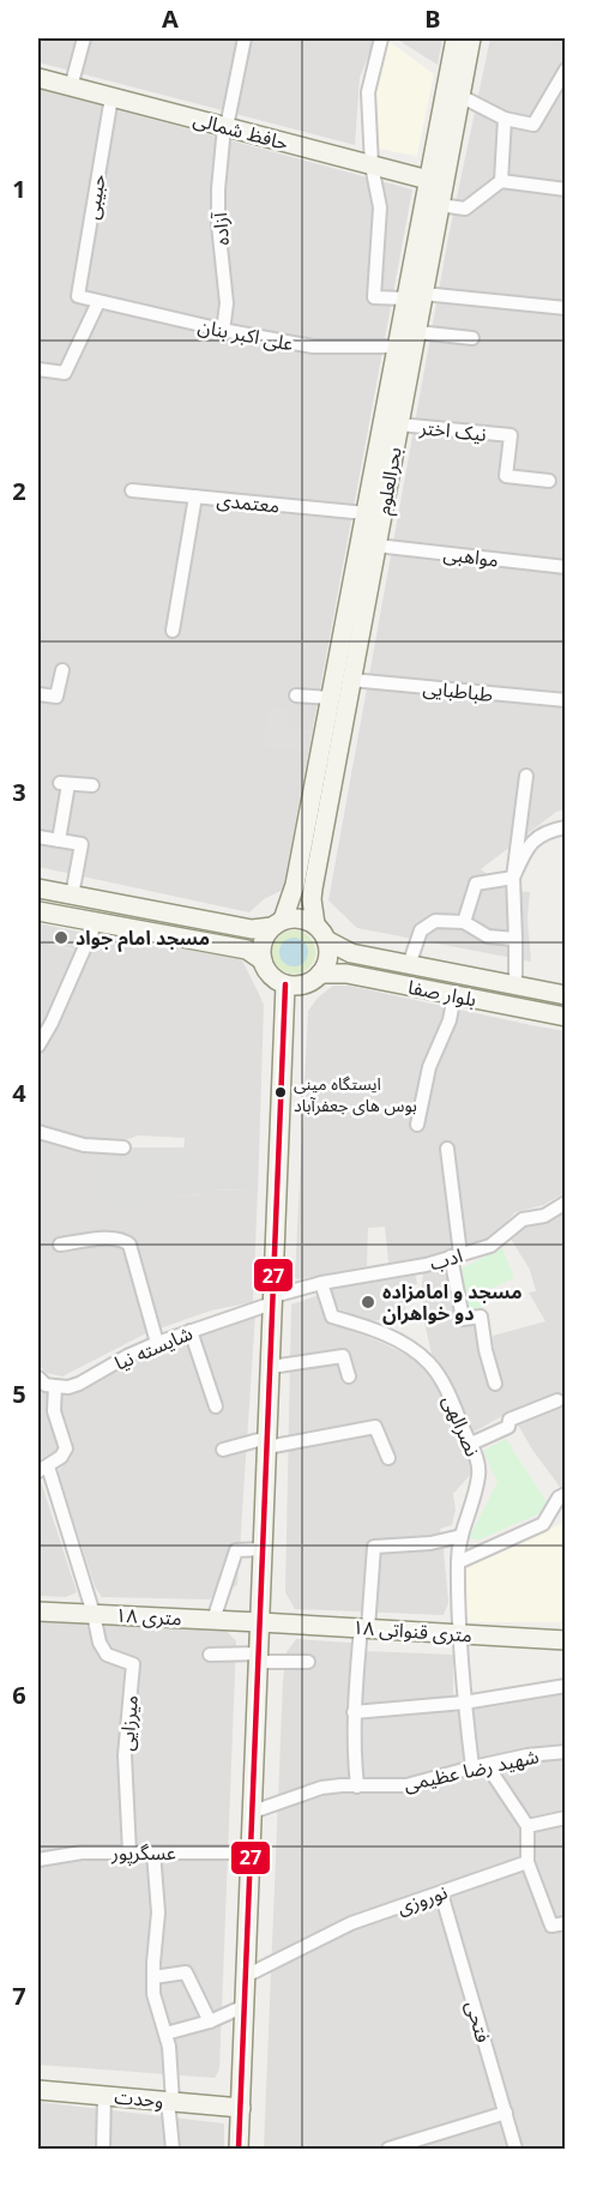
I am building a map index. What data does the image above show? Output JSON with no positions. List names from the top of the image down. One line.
{"streets":{"main road":["حافظ شمالی","بحرالعلوم","بلوار صفا","۱۸ متری","۱۸ متری قنواتی","وحدت"],"street":["حبیبی","آزاده","علی اکبر بنان","نیک اختر","معتمدی","مواهبی","طباطبایی","ادب","شایسته نیا","نصرالهی","میرزایی","شهید رضا عظیمی","عسگرپور","نوروزی","فتحی"]},"crossings":[["حافظ شمالی","حبیبی"],["حافظ شمالی","آزاده"],["حافظ شمالی","بحرالعلوم"],["حبیبی","علی اکبر بنان"],["آزاده","علی اکبر بنان"],["علی اکبر بنان","بحرالعلوم"],["نیک اختر","بحرالعلوم"],["بحرالعلوم","معتمدی"],["بحرالعلوم","مواهبی"],["بحرالعلوم","طباطبایی"],["بحرالعلوم","بلوار صفا"],["ادب","شایسته نیا"],["ادب","نصرالهی"],["نصرالهی","۱۸ متری قنواتی"],["نصرالهی","شهید رضا عظیمی"],["۱۸ متری","۱۸ متری قنواتی"],["۱۸ متری","میرزایی"],["میرزایی","عسگرپور"],["نوروزی","فتحی"]],"places":["مسجد امام جواد","ایستگاه مینی بوس های جعفرآباد","مسجد و امامزاده دو خواهران"],"lines":["transit line 27"],"grid":{"columns":["A","B"],"rows":["1","2","3","4","5","6","7"]}}
